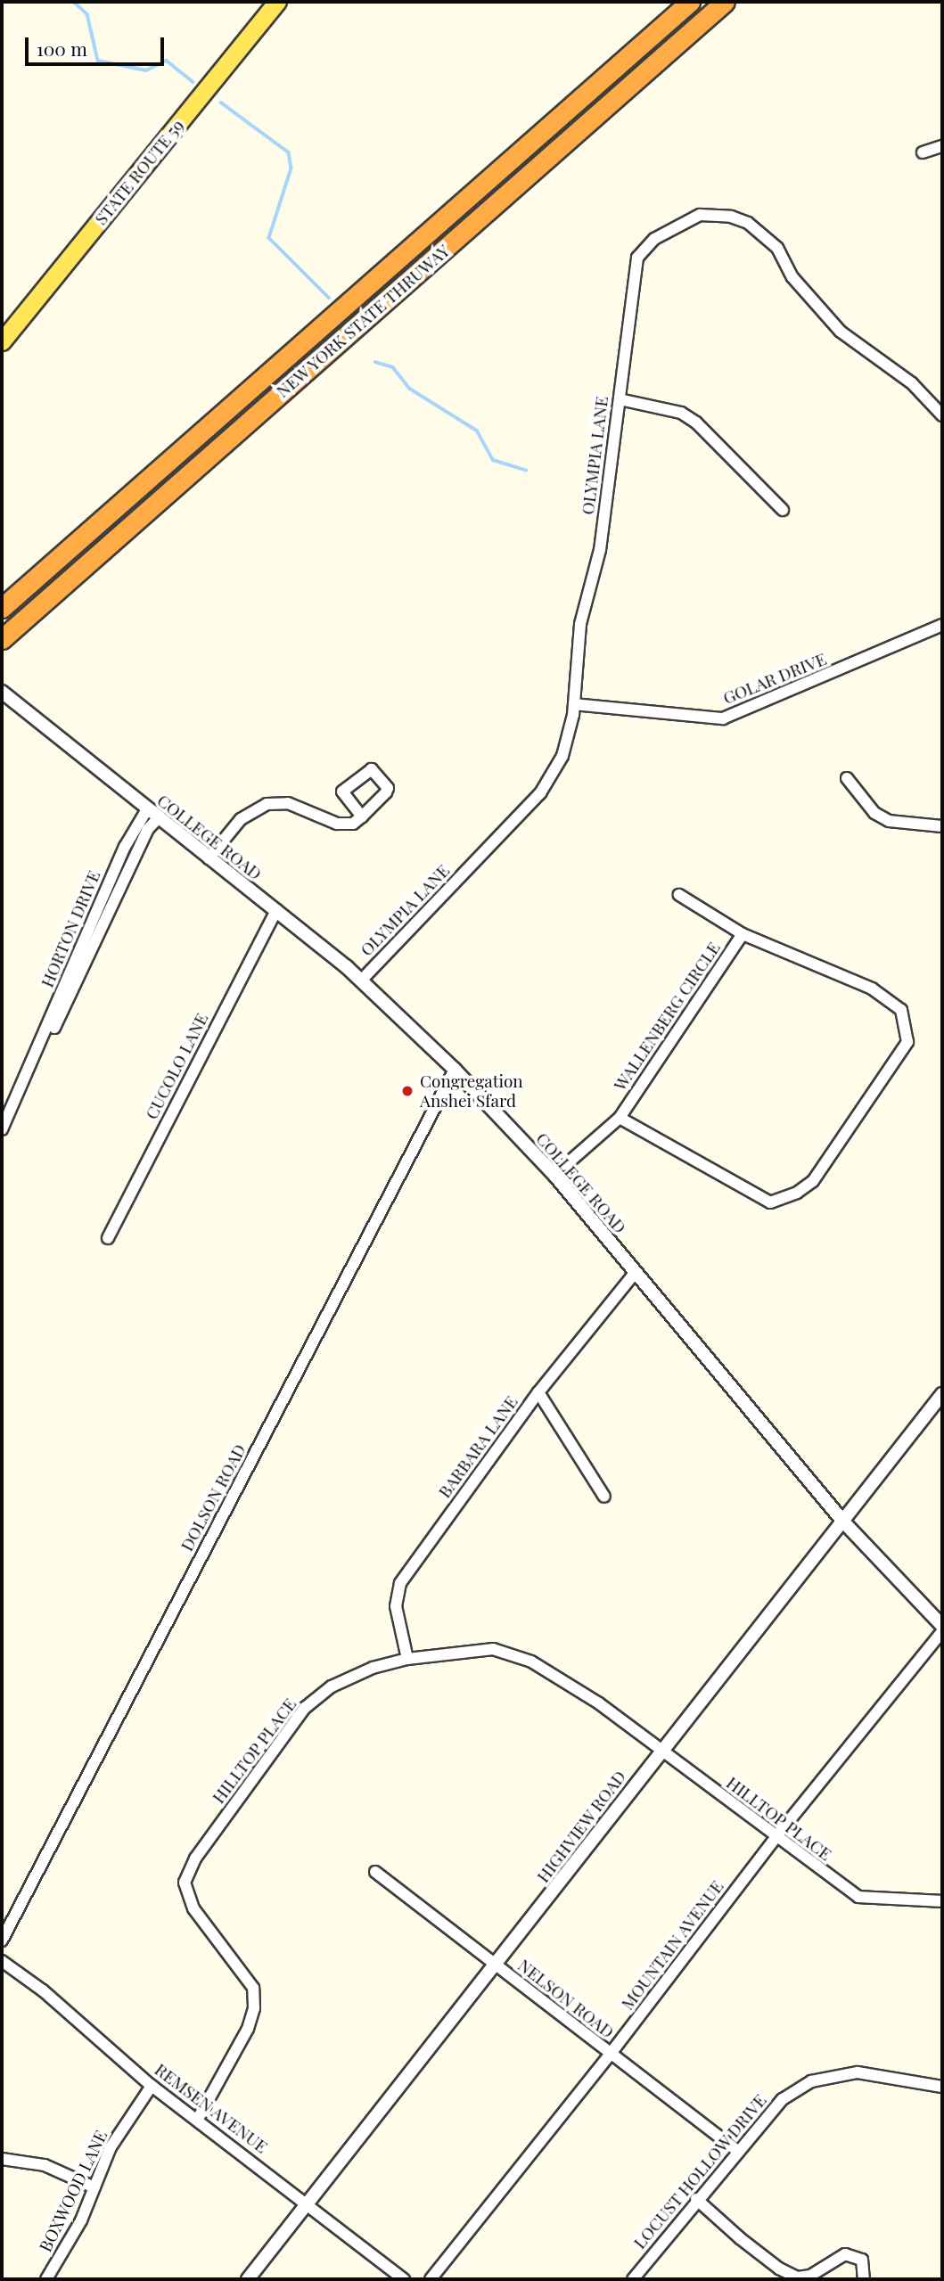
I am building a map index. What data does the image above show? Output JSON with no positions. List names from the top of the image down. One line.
{"streets":{"highway":["NEW YORK STATE THRUWAY"],"main road":["STATE ROUTE 59"],"street":["OLYMPIA LANE","GOLAR DRIVE","COLLEGE ROAD","HORTON DRIVE","WALLENBERG CIRCLE","CUCOLO LANE","BARBARA LANE","DOLSON ROAD","HILLTOP PLACE","HIGHVIEW ROAD","MOUNTAIN AVENUE","NELSON ROAD","REMSEN AVENUE","LOCUST HOLLOW DRIVE","BOXWOOD LANE"]},"crossings":[["OLYMPIA LANE","GOLAR DRIVE"],["OLYMPIA LANE","COLLEGE ROAD"],["COLLEGE ROAD","HORTON DRIVE"],["COLLEGE ROAD","WALLENBERG CIRCLE"],["COLLEGE ROAD","CUCOLO LANE"],["COLLEGE ROAD","BARBARA LANE"],["COLLEGE ROAD","DOLSON ROAD"],["COLLEGE ROAD","HIGHVIEW ROAD"],["BARBARA LANE","HILLTOP PLACE"],["HILLTOP PLACE","HIGHVIEW ROAD"],["HILLTOP PLACE","MOUNTAIN AVENUE"],["HILLTOP PLACE","REMSEN AVENUE"],["HIGHVIEW ROAD","NELSON ROAD"],["HIGHVIEW ROAD","REMSEN AVENUE"],["MOUNTAIN AVENUE","NELSON ROAD"],["NELSON ROAD","LOCUST HOLLOW DRIVE"],["REMSEN AVENUE","BOXWOOD LANE"]],"places":["Congregation Anshei Sfard"],"scale_bar":"100 m"}
